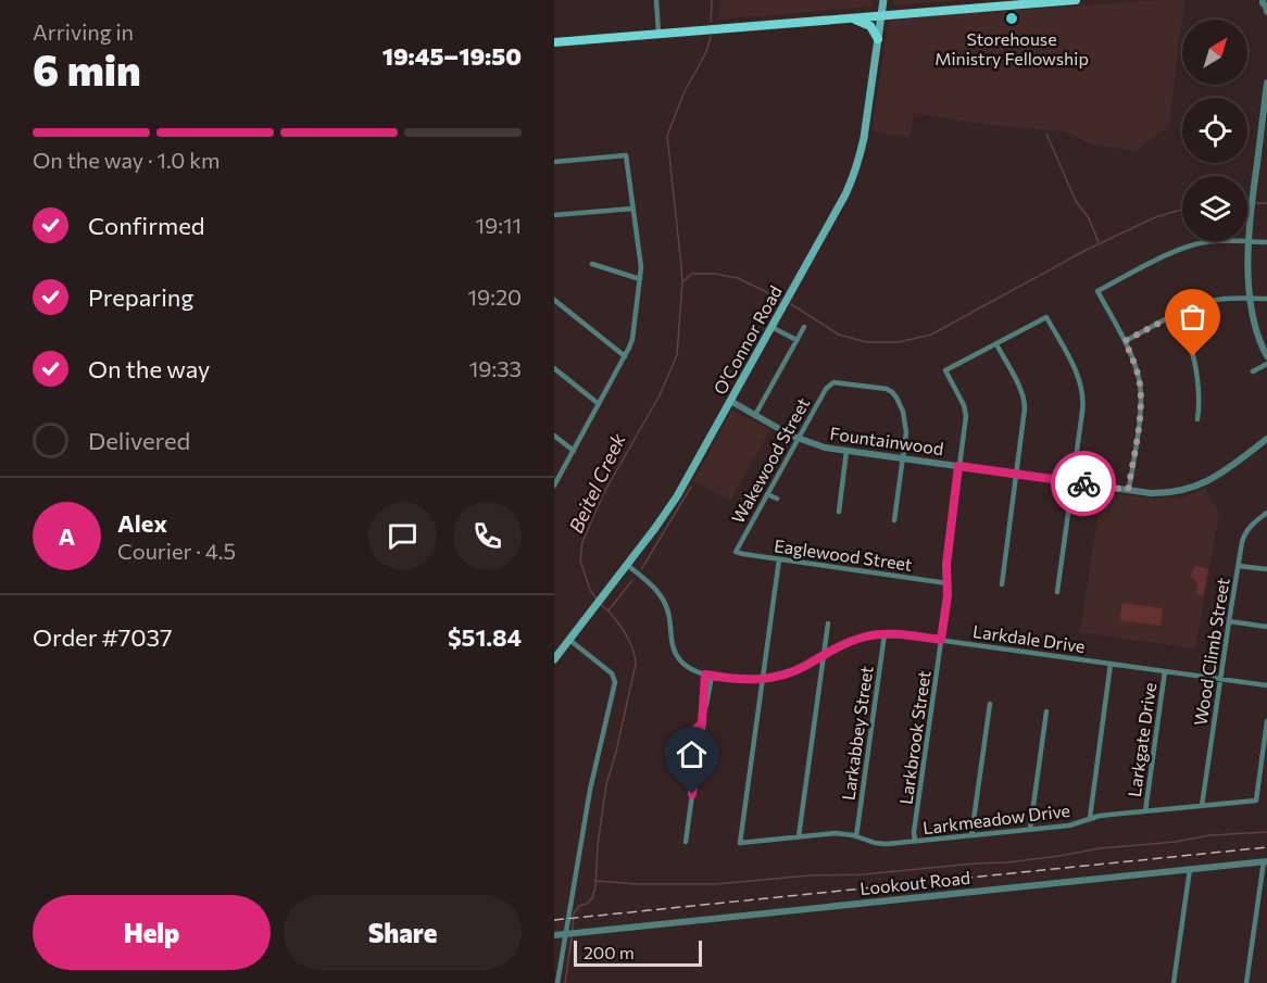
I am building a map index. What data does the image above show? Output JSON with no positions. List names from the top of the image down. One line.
{"streets":{"main road":["O'Connor Road"],"street":["Fountainwood","Wakewood Street","Eaglewood Street","Larkdale Drive","Wood Climb Street","Larkabbey Street","Larkbrook Street","Larkgate Drive","Larkmeadow Drive","Lookout Road"]},"crossings":[["O'Connor Road","Fountainwood"],["O'Connor Road","Larkdale Drive"],["Fountainwood","Wakewood Street"],["Fountainwood","Larkbrook Street"],["Wakewood Street","Eaglewood Street"],["Eaglewood Street","Larkbrook Street"],["Larkdale Drive","Wood Climb Street"],["Larkdale Drive","Larkabbey Street"],["Larkdale Drive","Larkbrook Street"],["Larkdale Drive","Larkgate Drive"],["Larkdale Drive","Larkmeadow Drive"],["Wood Climb Street","Larkmeadow Drive"],["Larkabbey Street","Larkmeadow Drive"],["Larkbrook Street","Larkmeadow Drive"],["Larkgate Drive","Larkmeadow Drive"]],"water":["Beitel Creek"],"places":["Storehouse Ministry Fellowship"],"scale_bar":"200 m","north":"top right","page":{"heading":["6 min","Arriving in","19:45–19:50"],"panel":["Alex","Courier · 4.5","Order #7037","$51.84"],"bar":"On the way · 1.0 km","list":[["Confirmed","19:11"],["Preparing","19:20"],["On the way","19:33"],"Delivered"],"round":"A","buttons":["Help","Share"],"scale":"200 m"}}
